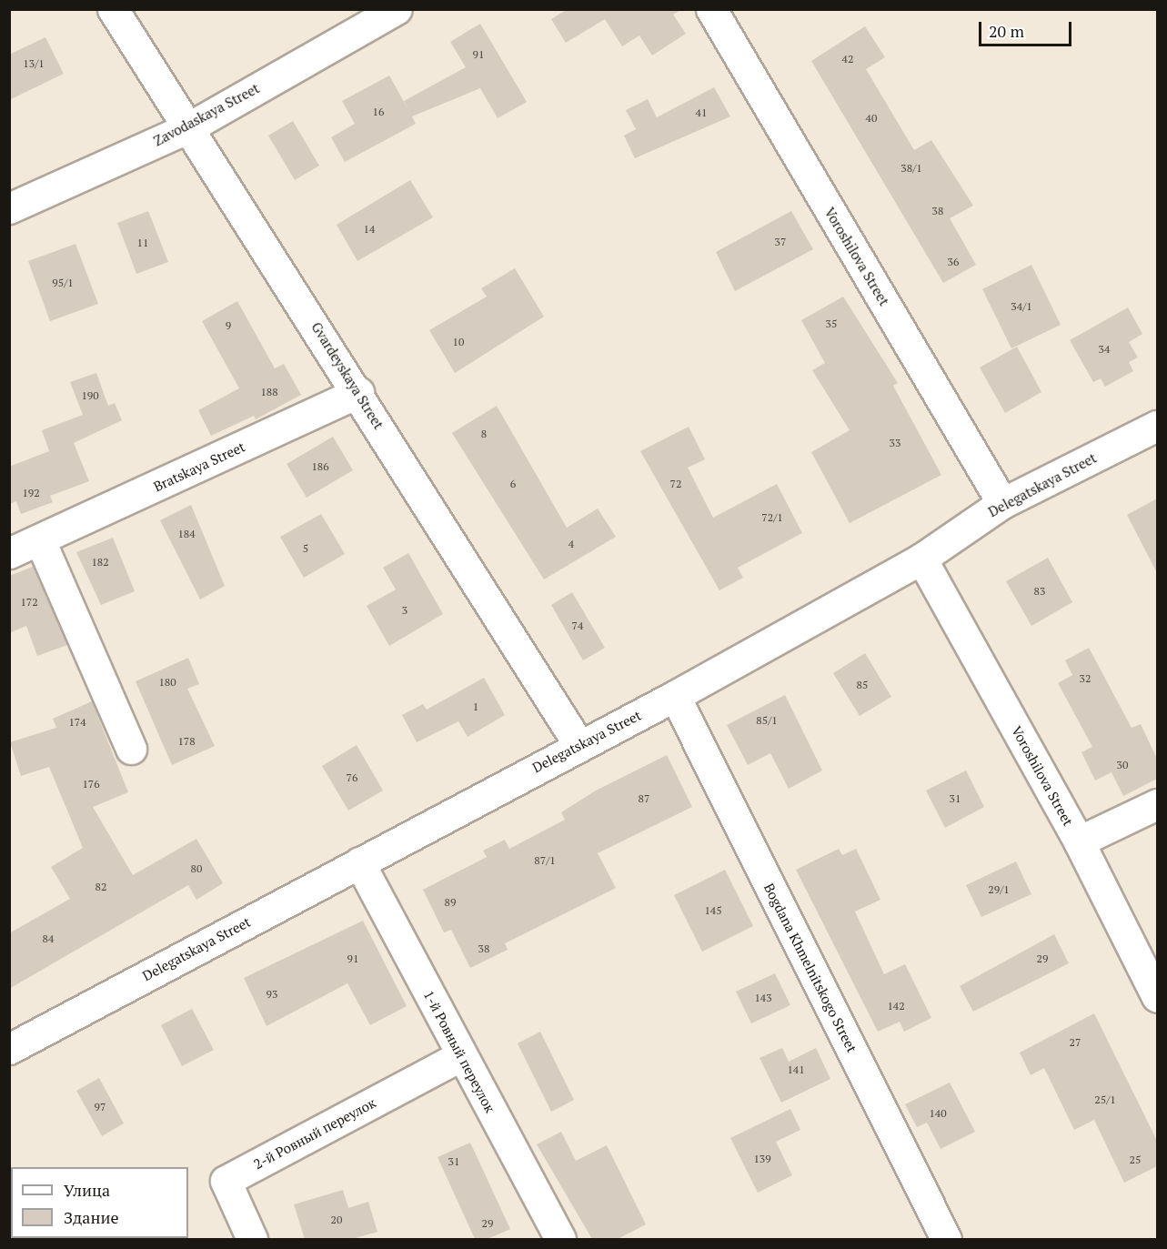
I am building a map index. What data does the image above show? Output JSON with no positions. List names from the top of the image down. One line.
{"streets":{"street":["Zavodaskaya Street","Voroshilova Street","Gvardeyskaya Street","Bratskaya Street","Delegatskaya Street","Bogdana Khmelnitskogo Street","1-й Ровный переулок","2-й Ровный переулок"]},"crossings":[["Zavodaskaya Street","Gvardeyskaya Street"],["Voroshilova Street","Delegatskaya Street"],["Gvardeyskaya Street","Bratskaya Street"],["Gvardeyskaya Street","Delegatskaya Street"],["Delegatskaya Street","Bogdana Khmelnitskogo Street"],["Delegatskaya Street","1-й Ровный переулок"],["1-й Ровный переулок","2-й Ровный переулок"]],"house_numbers":["91","42","13/1","16","41","40","38/1","38","14","37","11","36","95/1","34/1","35","9","10","34","188","190","8","33","186","6","72","192","72/1","184","4","5","182","83","172","3","74","32","180","85","1","85/1","174","178","30","76","176","87","31","87/1","80","82","29/1","89","145","84","38","91","29","93","143","142","27","141","25/1","97","140","139","25","31","20","29"],"legend":["Улица","Здание"],"scale_bar":"20 m"}
